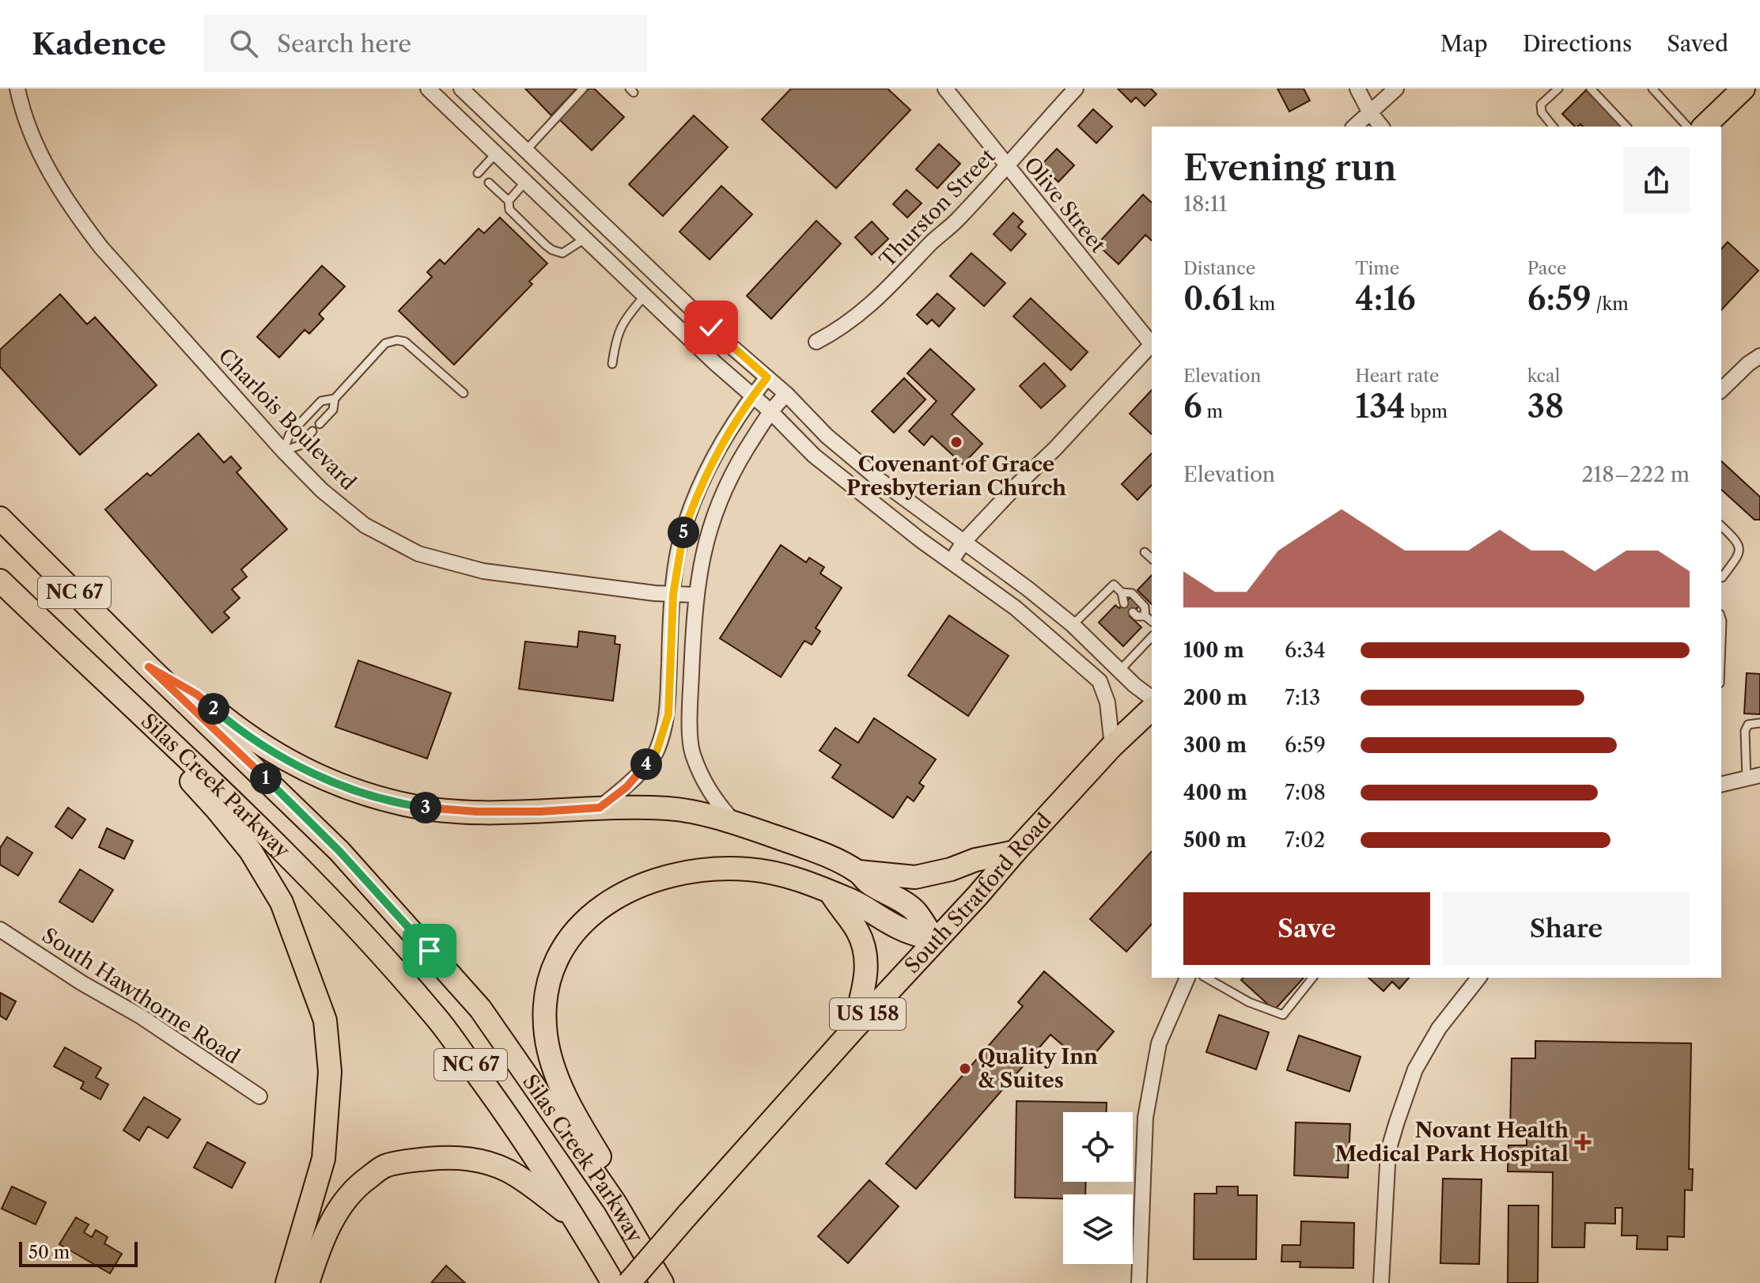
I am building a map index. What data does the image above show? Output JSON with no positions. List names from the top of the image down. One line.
{"streets":{"main road":["NC 67","Silas Creek Parkway","South Stratford Road","US 158"],"street":["Olive Street","Thurston Street","Charlois Boulevard","South Hawthorne Road"]},"crossings":[["Olive Street","Thurston Street"]],"places":{"other":["Covenant of Grace Presbyterian Church","Quality Inn & Suites"],"health":["Novant Health Medical Park Hospital"]},"scale_bar":"50 m","page":{"header":"Kadence","search":"Search here","nav":["Map","Directions","Saved"],"heading":["Evening run","18:11"],"stats":[["Distance","0.61 km"],["Time","4:16"],["Pace","6:59 /km"],["Elevation","6 m"],["Heart rate","134 bpm"],["kcal","38"]],"chart":["Elevation","218–222 m"],"pins":["5","2","4","1","3"],"list":[{"name":"100 m","note":"6:34"},{"name":"200 m","note":"7:13"},{"name":"300 m","note":"6:59"},{"name":"400 m","note":"7:08"},{"name":"500 m","note":"7:02"}],"buttons":["Save","Share"],"scale":"50 m"}}
